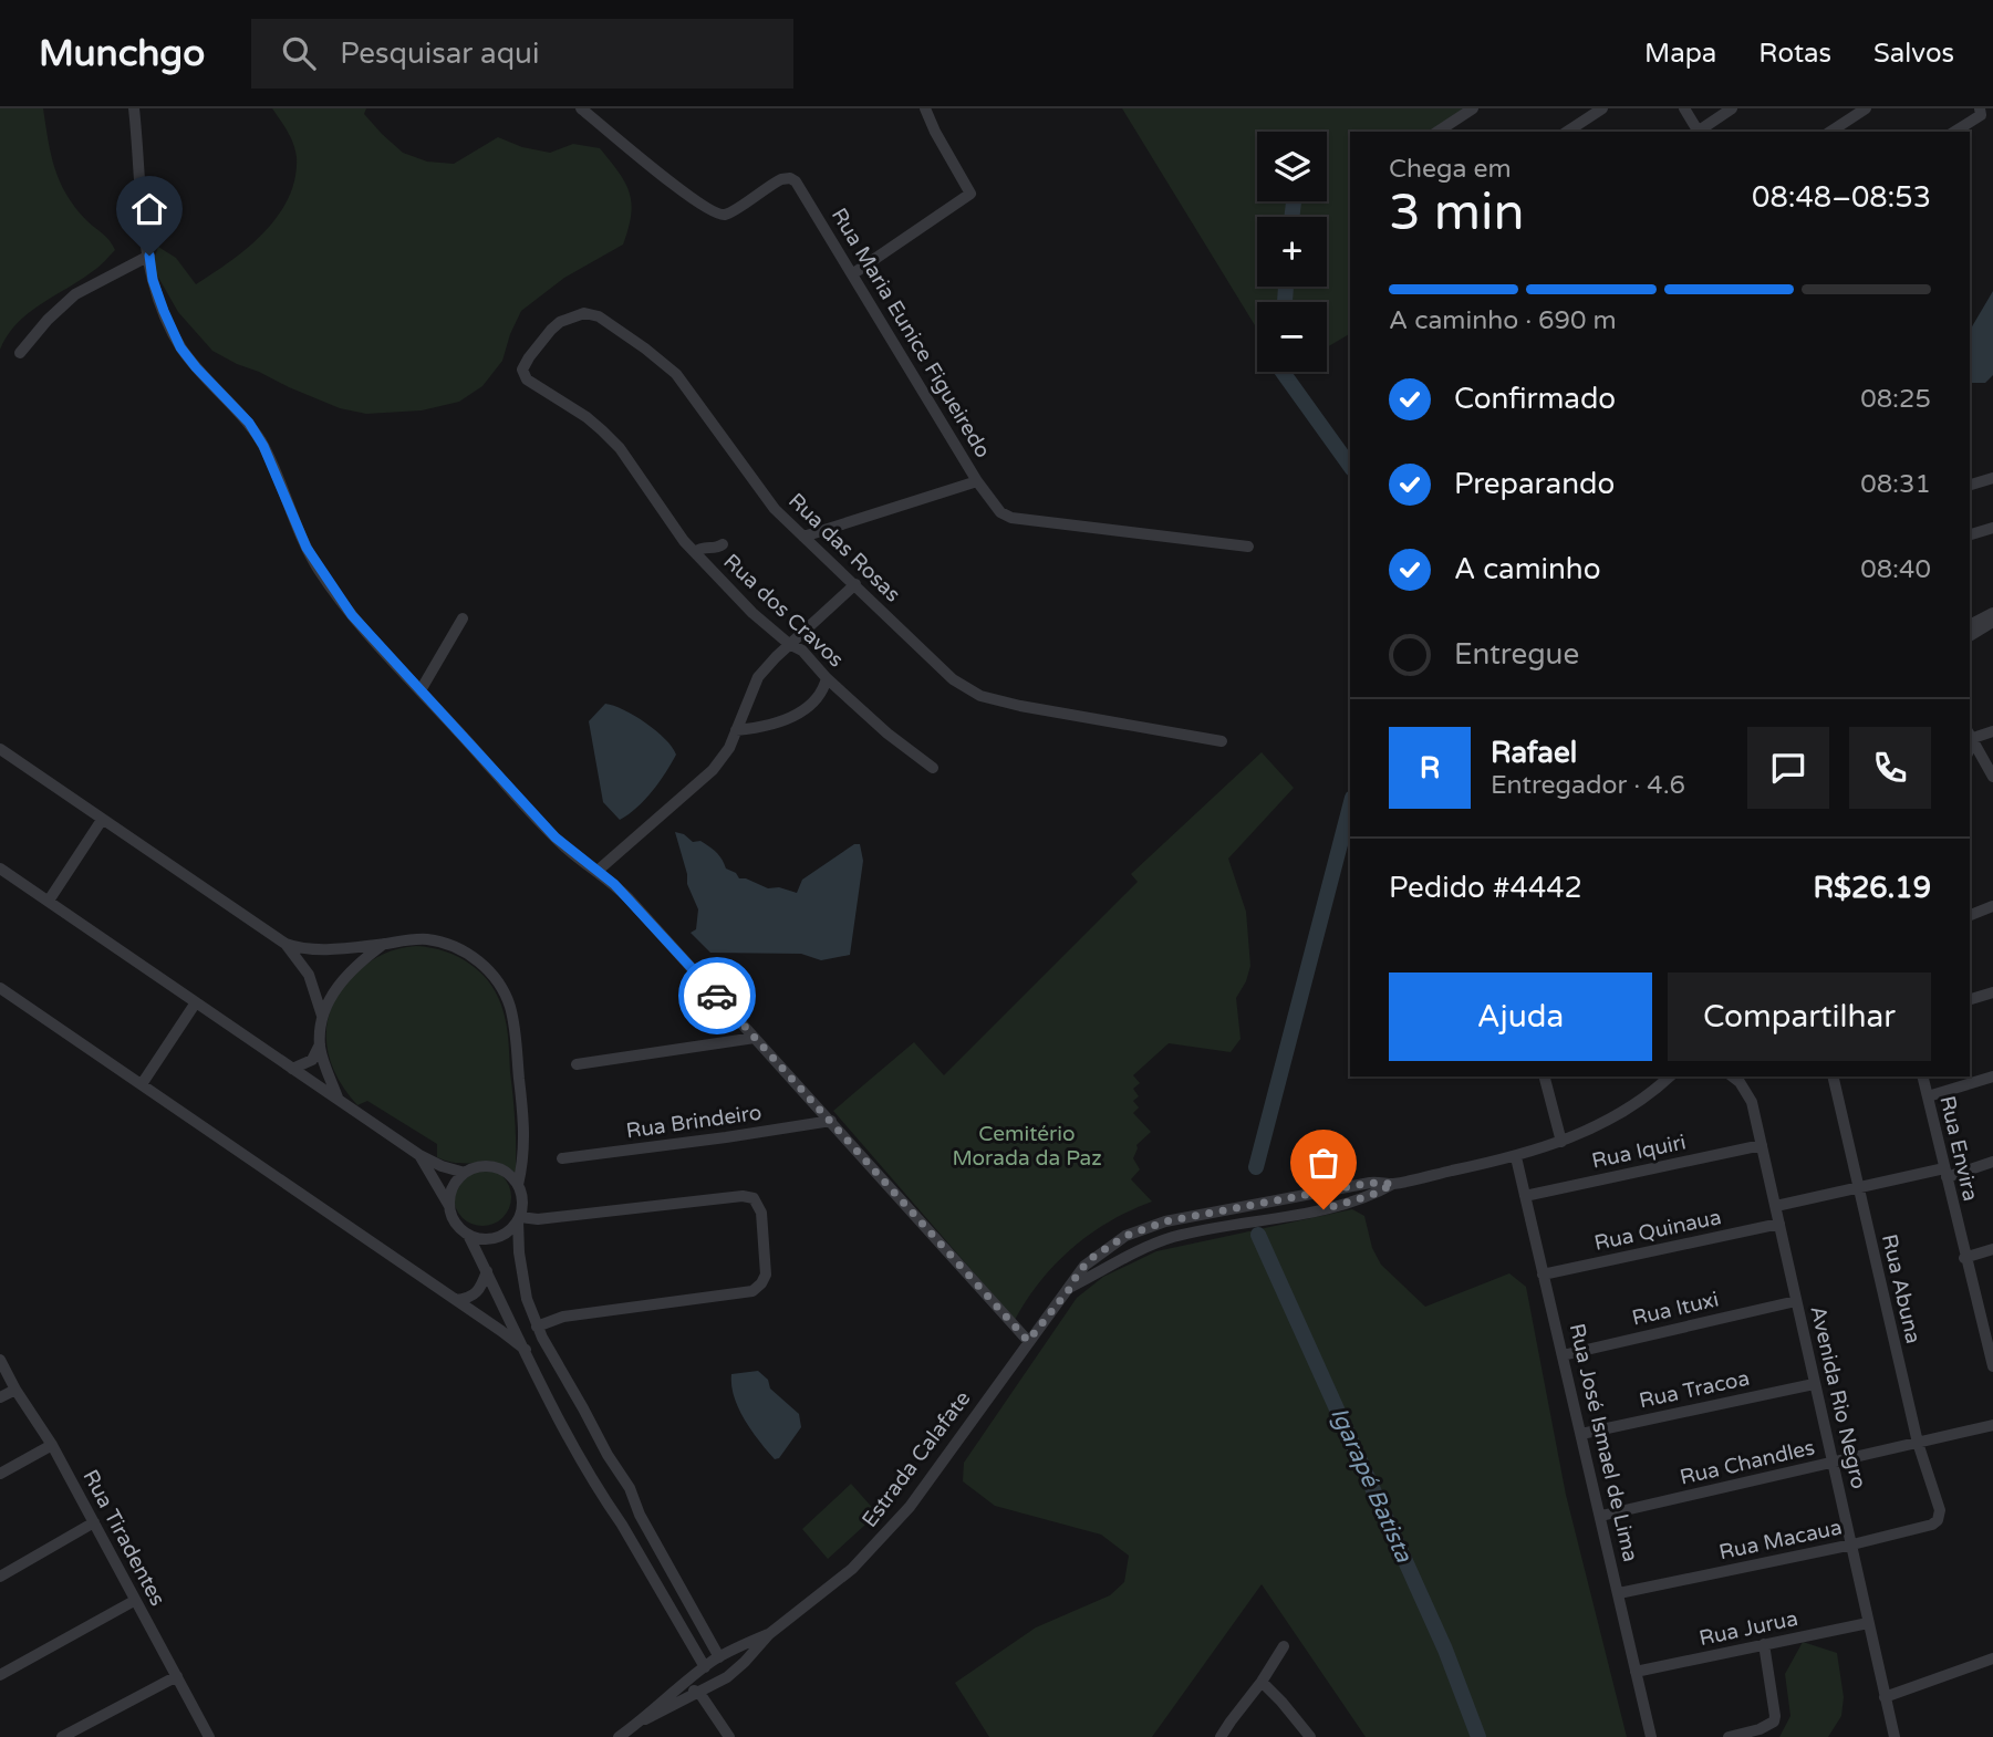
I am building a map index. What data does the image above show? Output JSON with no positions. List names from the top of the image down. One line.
{"streets":{"street":["Rua Maria Eunice Figueiredo","Rua das Rosas","Rua dos Cravos","Rua Brindeiro","Rua Envira","Rua Iquiri","Rua Quinaua","Rua Abuna","Rua Ituxi","Rua Tracoa","Avenida Rio Negro","Rua José Ismael de Lima","Estrada Calafate","Rua Chandles","Rua Tiradentes","Rua Macaua","Rua Jurua"]},"crossings":[["Rua das Rosas","Rua dos Cravos"],["Rua Iquiri","Avenida Rio Negro"],["Rua Iquiri","Rua José Ismael de Lima"],["Rua Quinaua","Avenida Rio Negro"],["Rua Quinaua","Rua José Ismael de Lima"],["Rua Abuna","Rua Chandles"],["Rua Abuna","Rua Macaua"],["Rua Ituxi","Avenida Rio Negro"],["Rua Ituxi","Rua José Ismael de Lima"],["Rua Tracoa","Avenida Rio Negro"],["Rua Tracoa","Rua José Ismael de Lima"],["Avenida Rio Negro","Rua Chandles"],["Avenida Rio Negro","Rua Macaua"],["Avenida Rio Negro","Rua Jurua"],["Rua José Ismael de Lima","Estrada Calafate"],["Rua José Ismael de Lima","Rua Chandles"],["Rua José Ismael de Lima","Rua Macaua"],["Rua José Ismael de Lima","Rua Jurua"]],"water":["Igarapé Batista"],"parks":["Cemitério Morada da Paz"],"page":{"header":"Munchgo","search":"Pesquisar aqui","nav":["Mapa","Rotas","Salvos"],"map_buttons":["+","−"],"heading":["3 min","Chega em","08:48–08:53"],"panel":["Rafael","Entregador · 4.6","Pedido #4442","R$26.19"],"bar":"A caminho · 690 m","list":[["Confirmado","08:25"],["Preparando","08:31"],["A caminho","08:40"],"Entregue"],"round":"R","buttons":["Ajuda","Compartilhar"]}}
